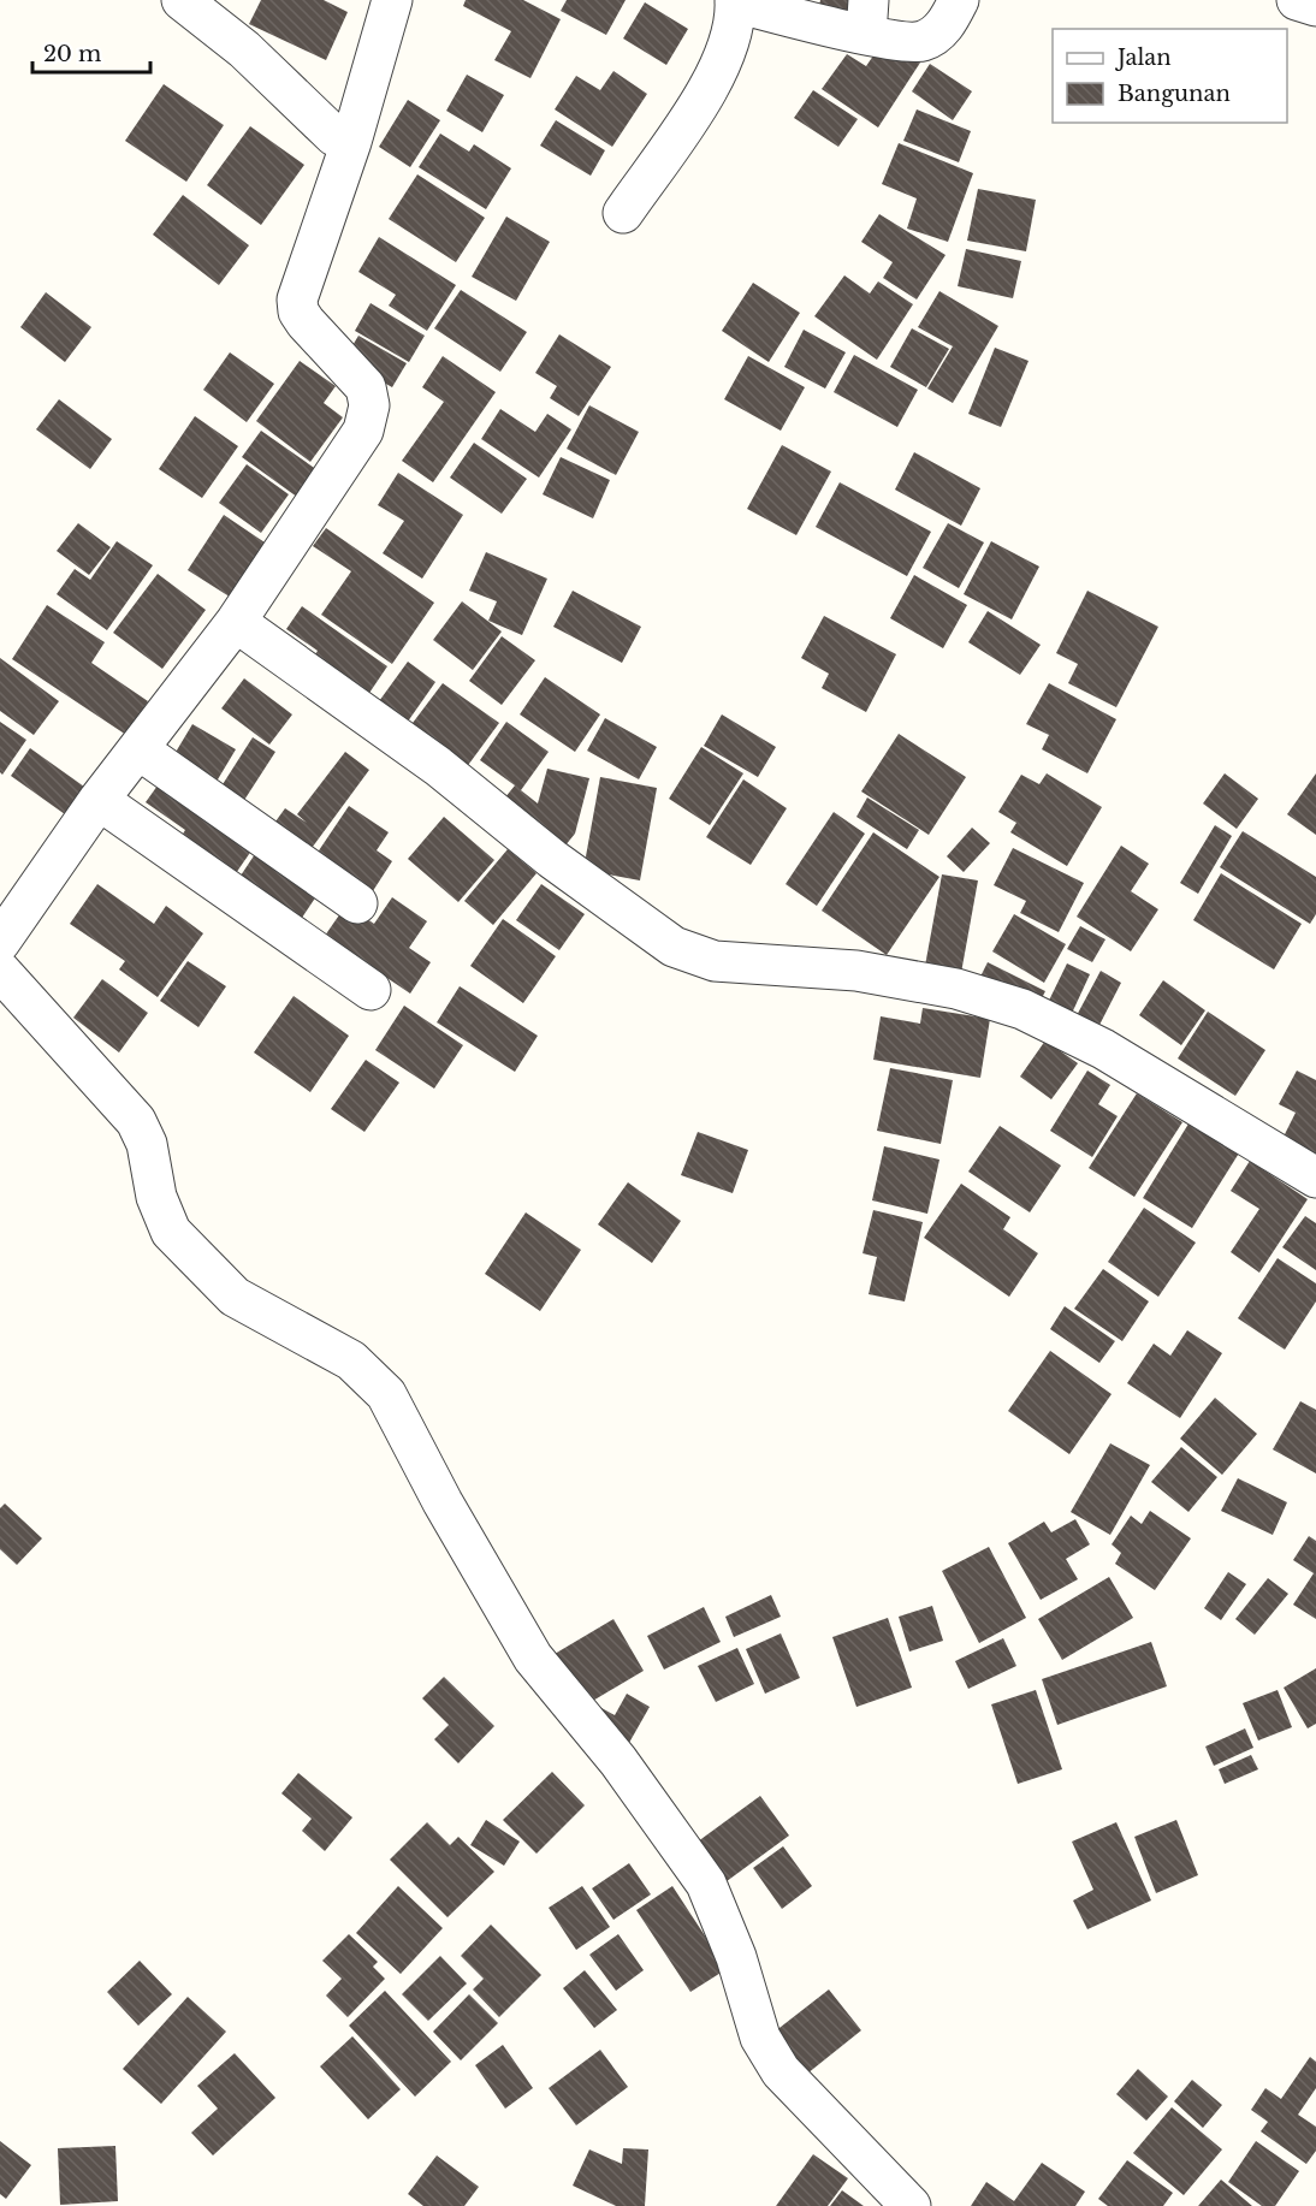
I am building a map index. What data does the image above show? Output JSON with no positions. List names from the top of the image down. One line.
{"legend":["Jalan","Bangunan"],"scale_bar":"20 m"}
